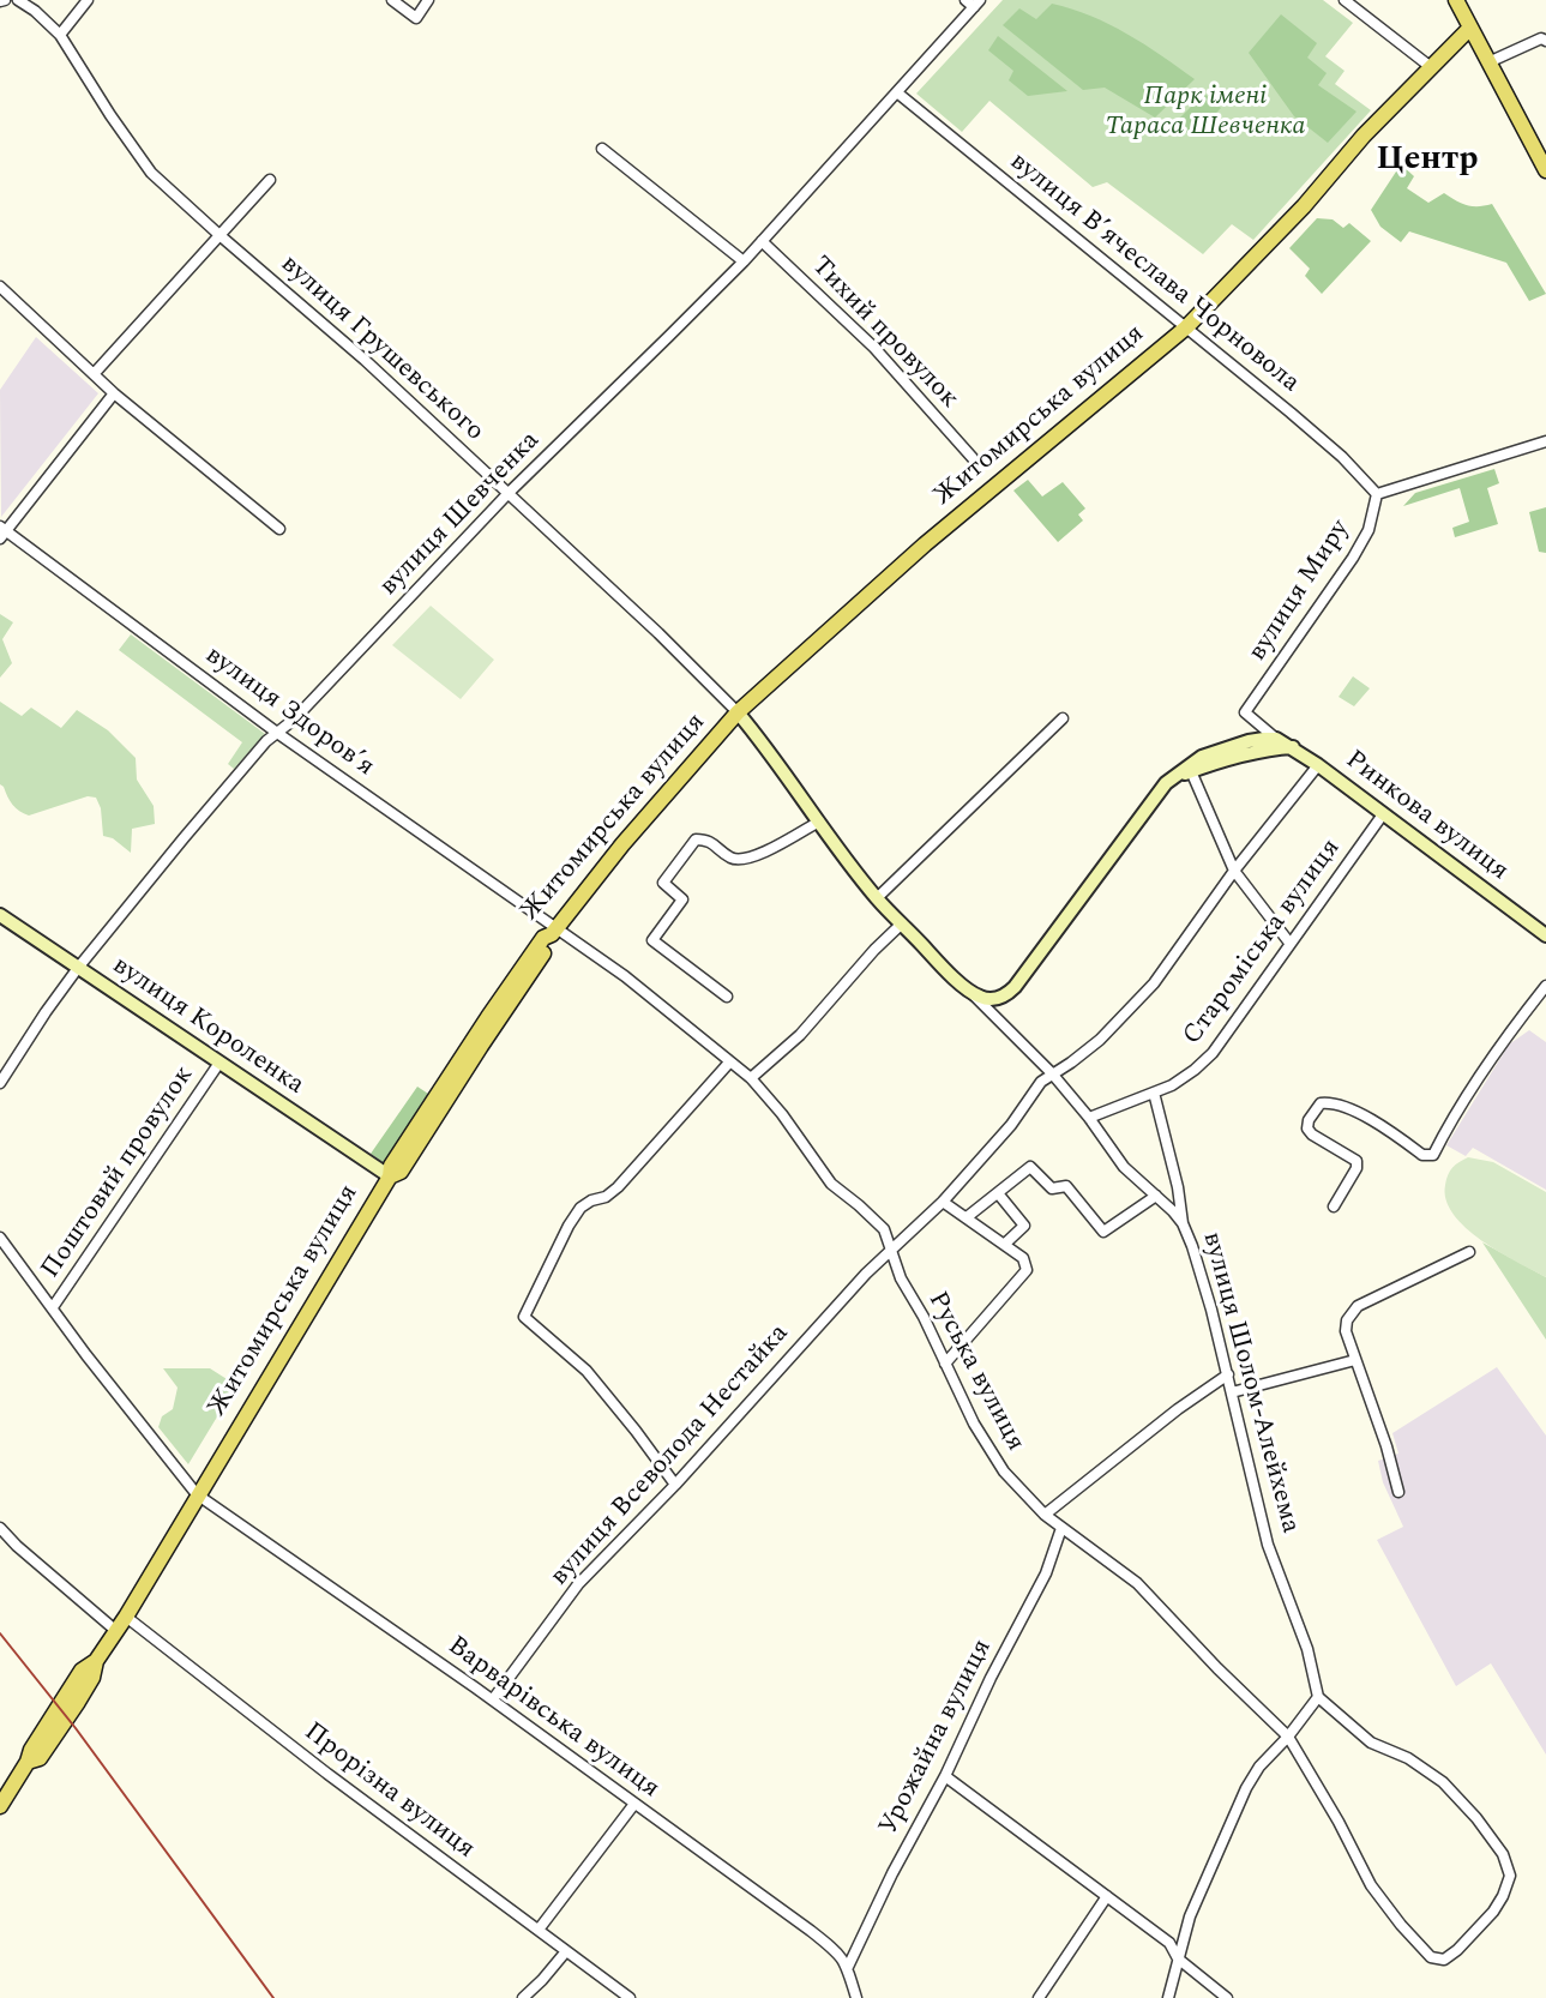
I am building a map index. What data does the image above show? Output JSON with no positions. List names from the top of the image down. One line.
{"streets":{"main road":["Житомирська вулиця","Ринкова вулиця","вулиця Короленка","вулиця Шолом-Алейхема"],"street":["вулиця Вʼячеслава Чорновола","Тихий провулок","вулиця Грушевського","вулиця Шевченка","вулиця Миру","вулиця Здоровʼя","Староміська вулиця","Поштовий провулок","Руська вулиця","вулиця Всеволода Нестайка","Варварівська вулиця","Урожайна вулиця","Прорізна вулиця"]},"crossings":[["вулиця Вʼячеслава Чорновола","Житомирська вулиця"],["вулиця Вʼячеслава Чорновола","вулиця Шевченка"],["вулиця Вʼячеслава Чорновола","вулиця Миру"],["Тихий провулок","вулиця Шевченка"],["вулиця Грушевського","Житомирська вулиця"],["вулиця Грушевського","вулиця Шевченка"],["вулиця Грушевського","вулиця Шолом-Алейхема"],["Житомирська вулиця","вулиця Здоровʼя"],["Житомирська вулиця","вулиця Короленка"],["Житомирська вулиця","Руська вулиця"],["Житомирська вулиця","вулиця Шолом-Алейхема"],["Житомирська вулиця","Варварівська вулиця"],["Житомирська вулиця","Прорізна вулиця"],["вулиця Шевченка","вулиця Здоровʼя"],["вулиця Шевченка","вулиця Короленка"],["вулиця Миру","Ринкова вулиця"],["вулиця Здоровʼя","Руська вулиця"],["Ринкова вулиця","Староміська вулиця"],["Ринкова вулиця","вулиця Всеволода Нестайка"],["Староміська вулиця","вулиця Шолом-Алейхема"],["вулиця Короленка","Поштовий провулок"],["Поштовий провулок","Варварівська вулиця"],["Руська вулиця","вулиця Шолом-Алейхема"],["Руська вулиця","вулиця Всеволода Нестайка"],["Руська вулиця","Урожайна вулиця"],["вулиця Шолом-Алейхема","вулиця Всеволода Нестайка"],["вулиця Всеволода Нестайка","Варварівська вулиця"],["Варварівська вулиця","Урожайна вулиця"]],"districts":["Центр"],"parks":["Парк імені Тараса Шевченка"]}
